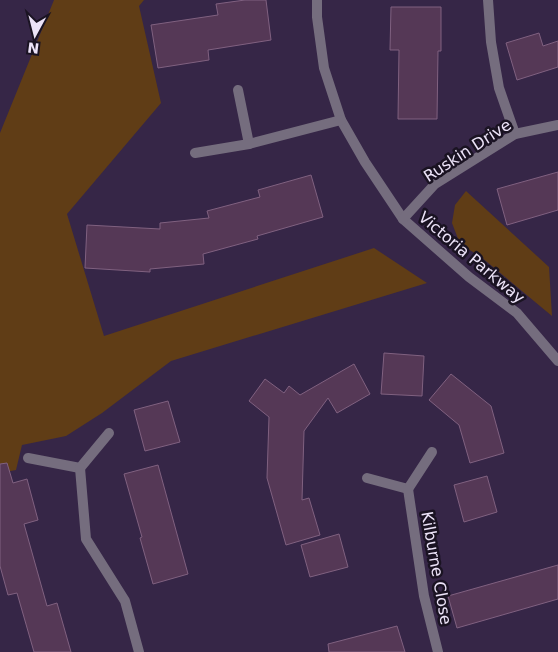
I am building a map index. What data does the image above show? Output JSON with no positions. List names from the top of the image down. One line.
{"streets":{"street":["Ruskin Drive","Victoria Parkway","Kilburne Close"]},"crossings":[["Ruskin Drive","Victoria Parkway"]],"north":"bottom"}
